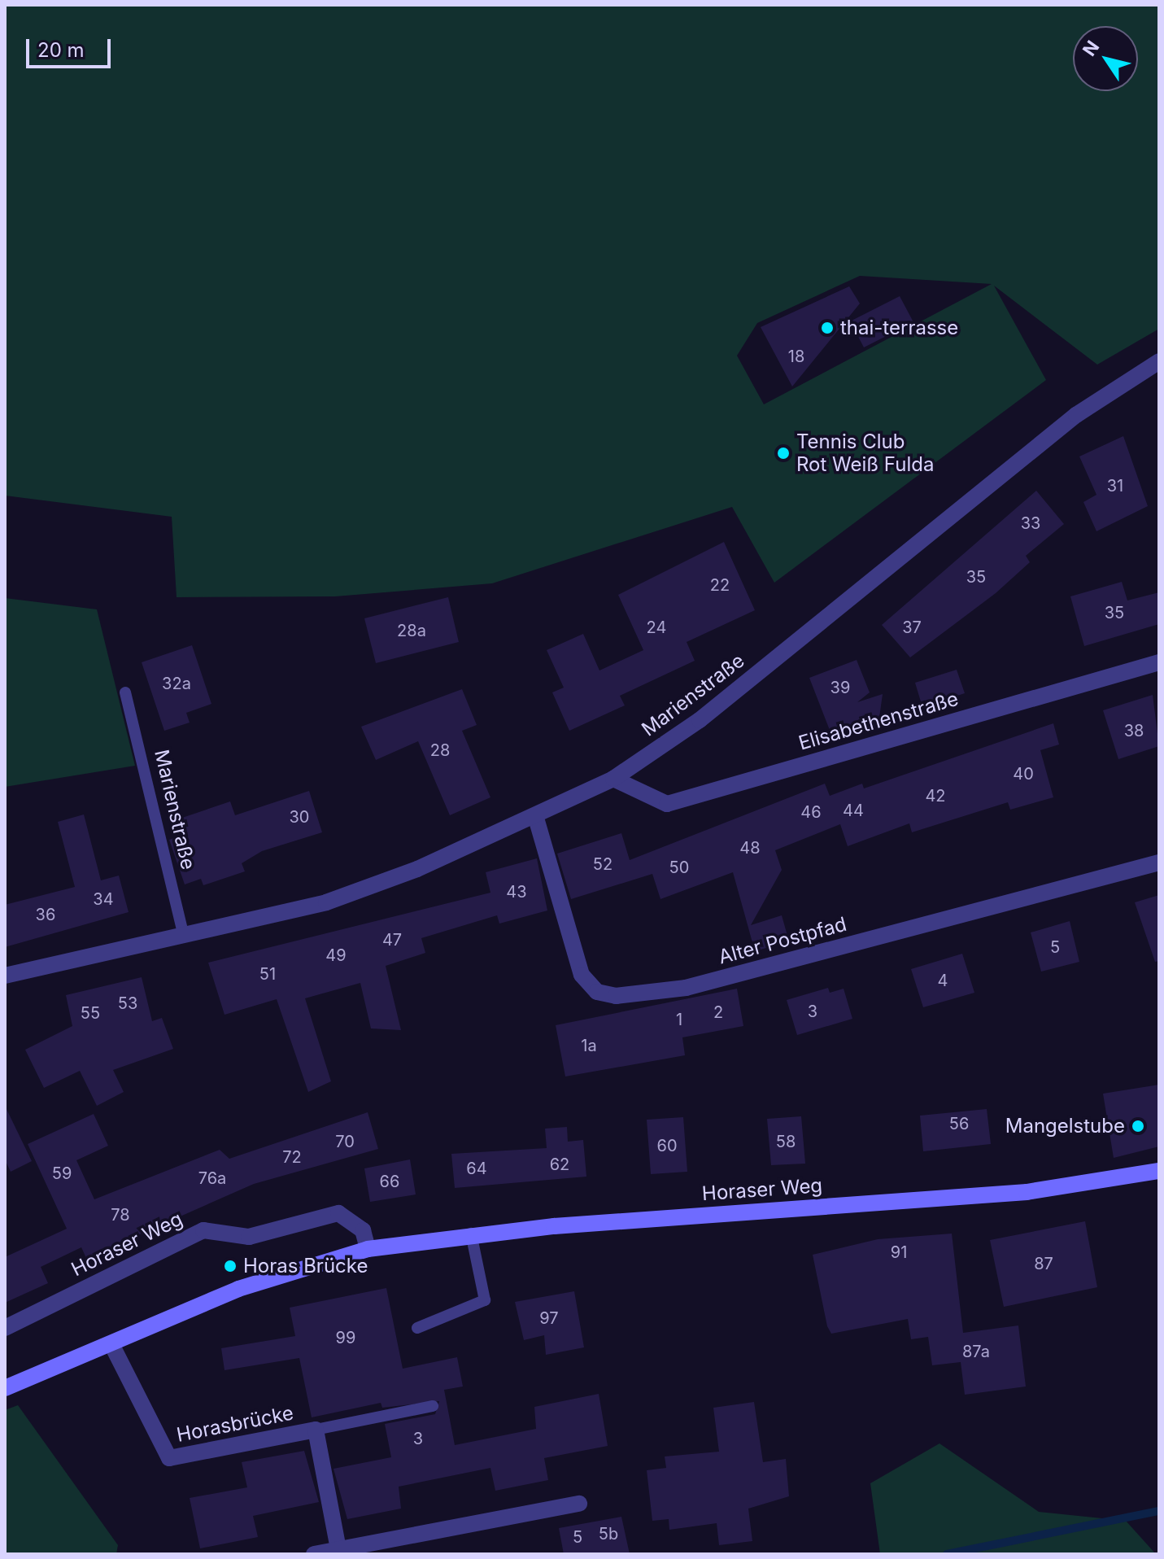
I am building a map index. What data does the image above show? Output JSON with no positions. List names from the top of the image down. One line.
{"streets":{"main road":["Horaser Weg"],"street":["Marienstraße","Elisabethenstraße","Alter Postpfad","Horasbrücke"]},"crossings":[["Marienstraße","Elisabethenstraße"],["Marienstraße","Alter Postpfad"],["Horaser Weg","Horasbrücke"]],"places":["thai-terrasse","Tennis Club Rot Weiß Fulda","Mangelstube","Horas Brücke"],"house_numbers":["18","31","33","35","22","35","24","37","28a","32a","39","38","28","40","42","44","46","30","48","52","50","43","34","36","47","5","49","51","4","53","3","2","55","1","1a","56","70","58","60","72","62","64","59","76a","66","78","91","87","97","99","87a","3","5b","5"],"scale_bar":"20 m","north":"top left"}
